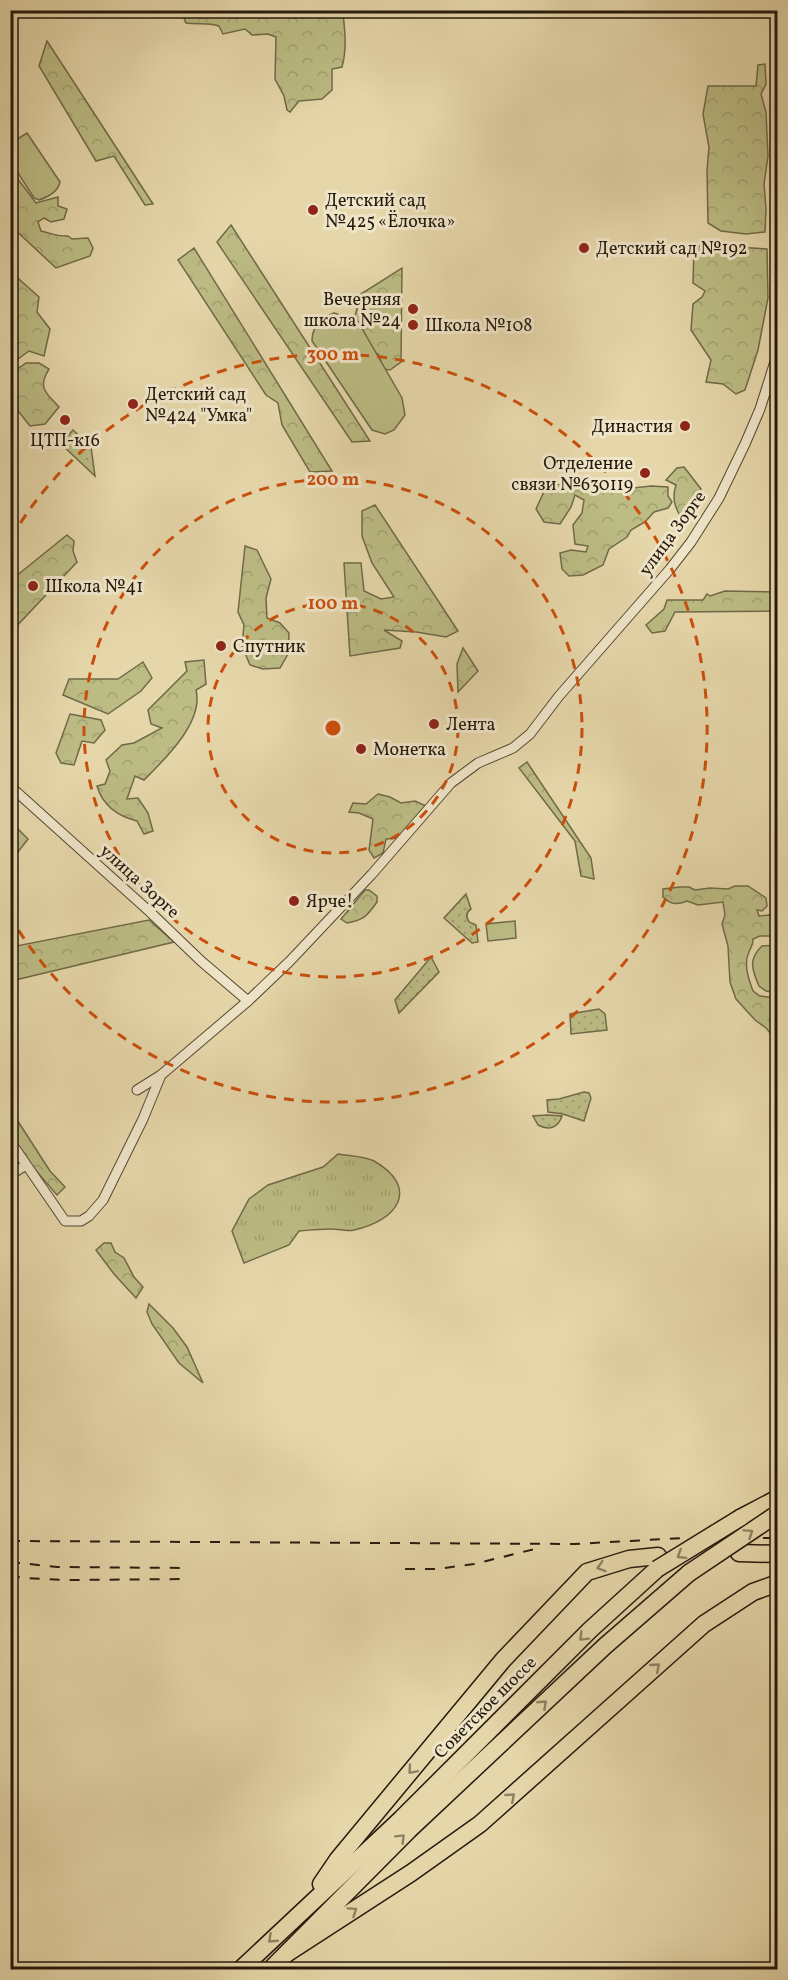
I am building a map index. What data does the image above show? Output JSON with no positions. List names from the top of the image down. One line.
{"streets":{"highway":["Советское шоссе"],"street":["улица Зорге"]},"places":["Детский сад №425 «Ёлочка»","Детский сад №192","Вечерняя школа №24","Школа №108","Детский сад №424 \"Умка\"","ЦТП-к16","Династия","Отделение связи №630119","Школа №41","Спутник","Лента","Монетка","Ярче!"],"rings":["300 m","200 m","100 m"]}
